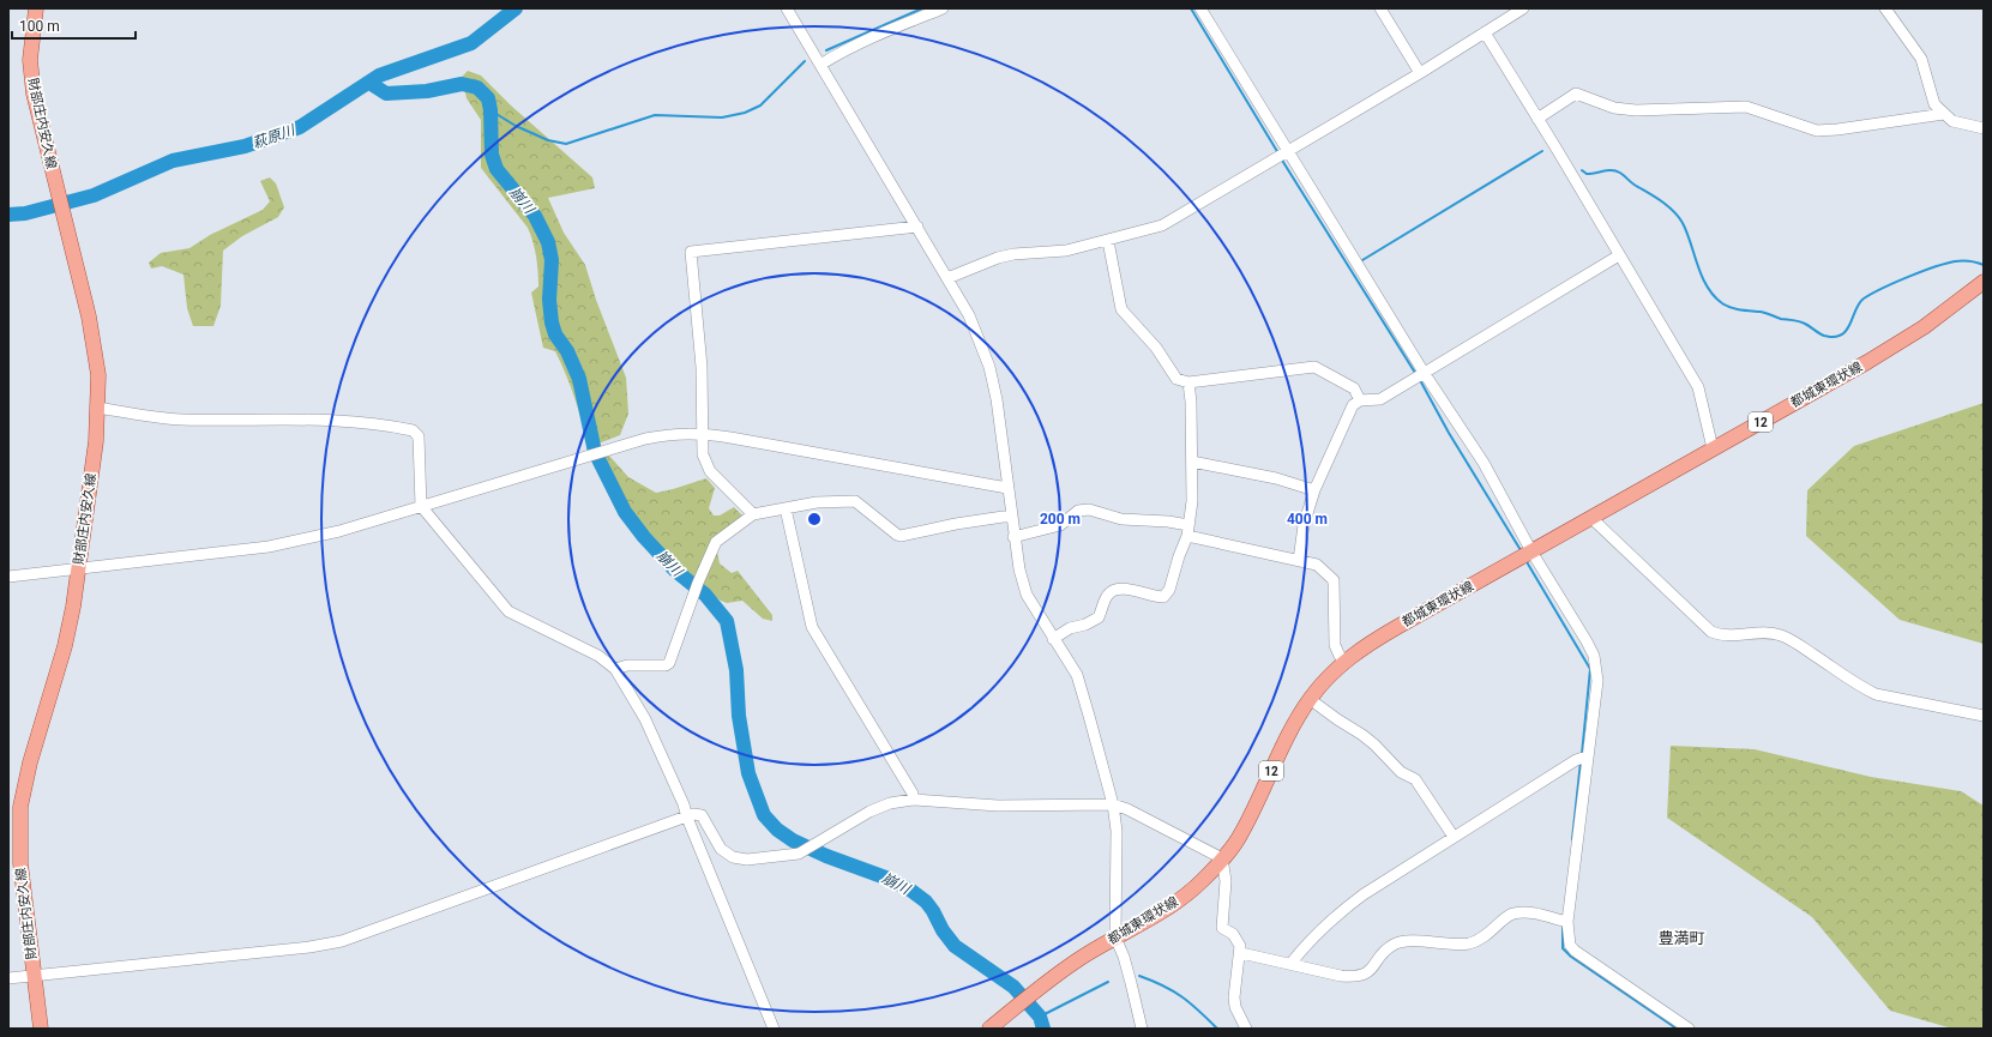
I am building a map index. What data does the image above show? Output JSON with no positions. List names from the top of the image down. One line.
{"streets":{"main road":["財部庄内安久線","都城東環状線","12"]},"districts":["豊満町"],"water":["萩原川","崩川"],"scale_bar":"100 m","rings":["200 m","400 m"]}
